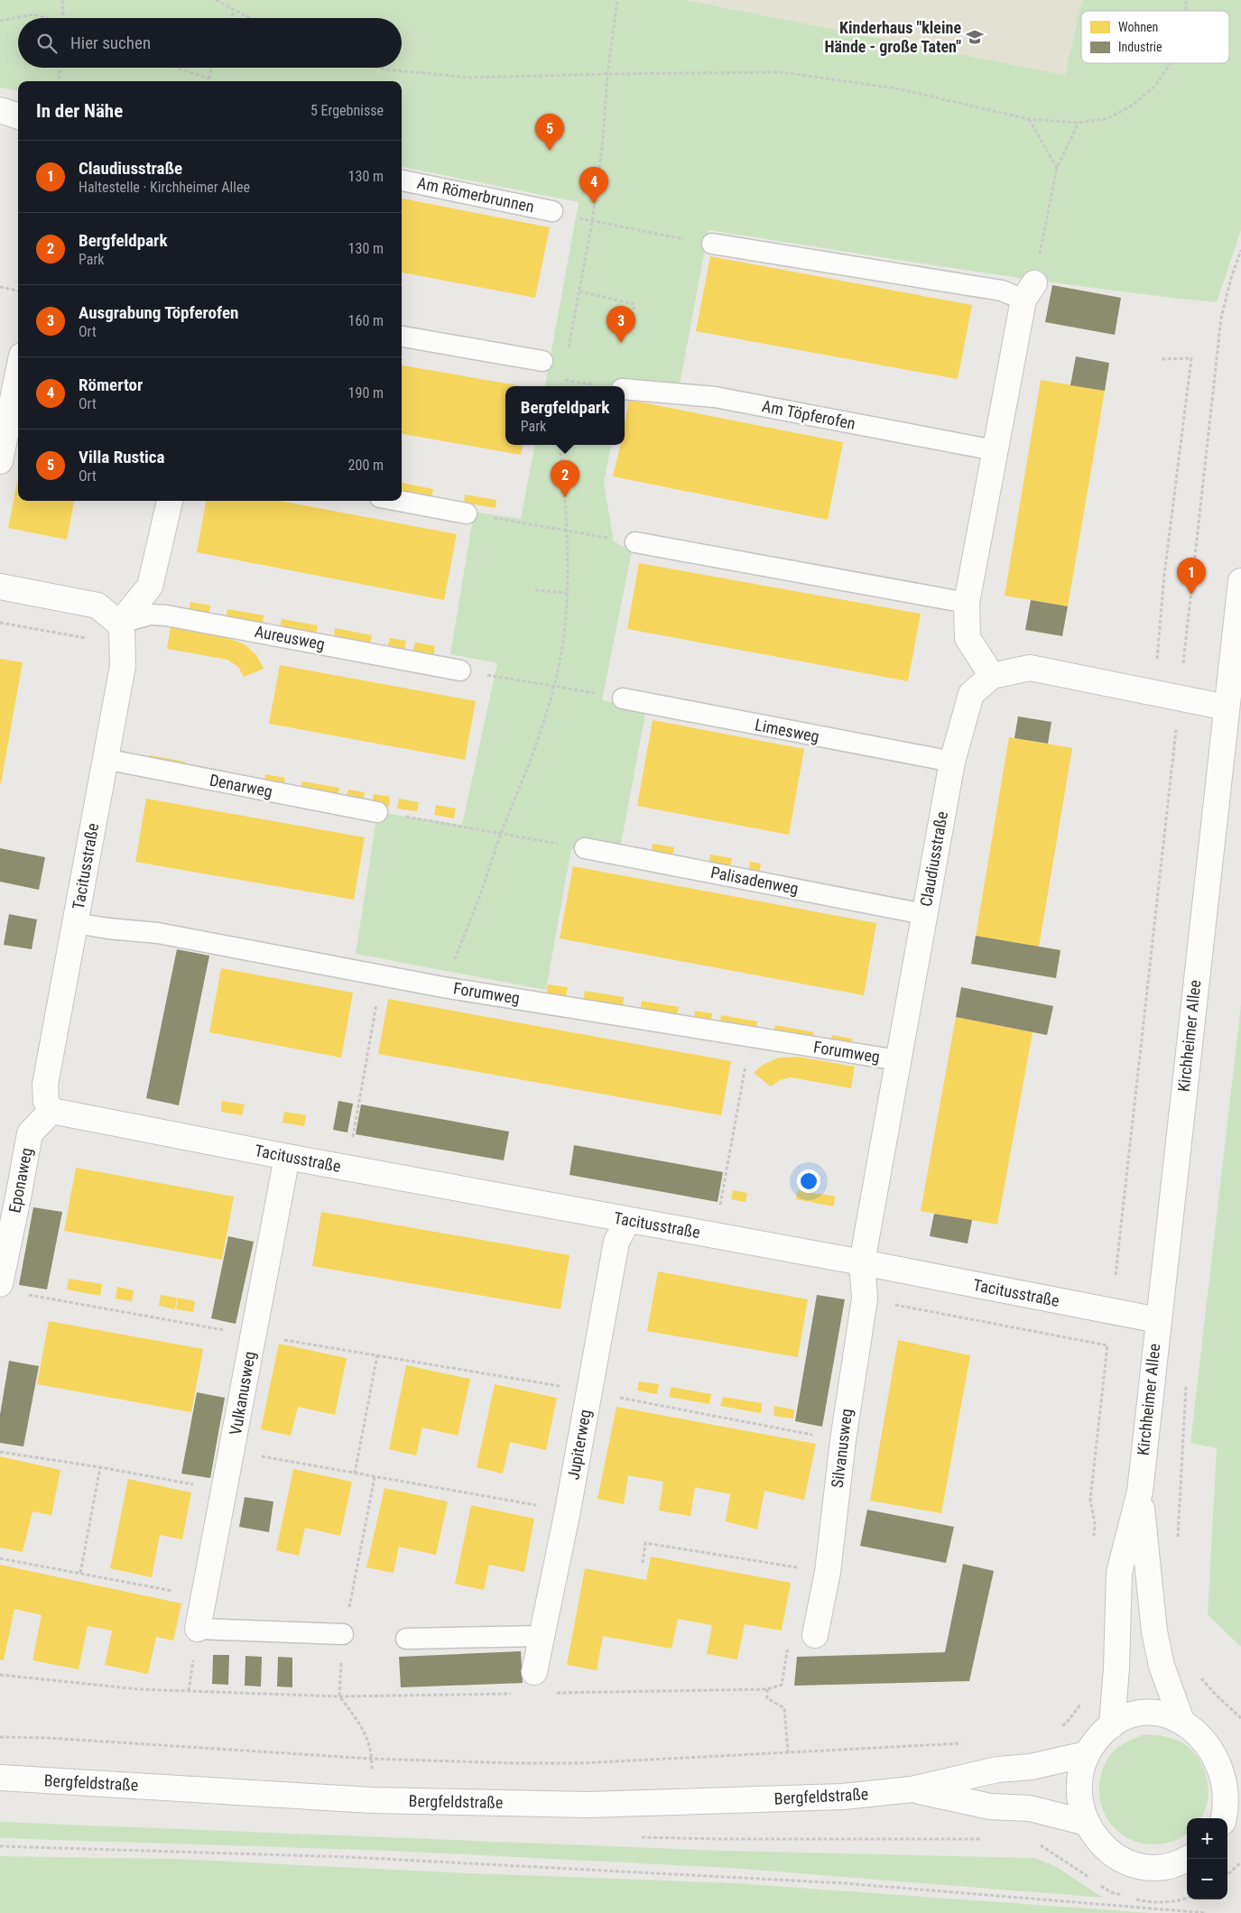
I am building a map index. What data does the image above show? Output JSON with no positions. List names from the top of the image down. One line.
{"streets":{"street":["Claudiusstraße","Tacitusstraße","Kirchheimer Allee","Eponaweg","Vulkanusweg","Jupiterweg","Silvanusweg","Bergfeldstraße"],"lane":["Am Römerbrunnen","Am Töpferofen","Aureusweg","Limesweg","Denarweg","Palisadenweg","Forumweg"]},"crossings":[["Aureusweg","Tacitusstraße"],["Limesweg","Claudiusstraße"],["Denarweg","Tacitusstraße"],["Claudiusstraße","Tacitusstraße"],["Claudiusstraße","Palisadenweg"],["Claudiusstraße","Forumweg"],["Claudiusstraße","Kirchheimer Allee"],["Claudiusstraße","Silvanusweg"],["Tacitusstraße","Forumweg"],["Tacitusstraße","Kirchheimer Allee"],["Tacitusstraße","Eponaweg"],["Tacitusstraße","Vulkanusweg"],["Tacitusstraße","Jupiterweg"],["Tacitusstraße","Silvanusweg"]],"places":{"school or university":["Kinderhaus \"kleine Hände - große Taten\""]},"legend":["Wohnen","Industrie"],"page":{"search":"Hier suchen","heading":["In der Nähe","5 Ergebnisse"],"pins":["5","4","3","2","1"],"list":[{"mark":"1","name":"Claudiusstraße","note":"Haltestelle · Kirchheimer Allee","value":"130 m"},{"mark":"2","name":"Bergfeldpark","note":"Park","value":"130 m"},{"mark":"3","name":"Ausgrabung Töpferofen","note":"Ort","value":"160 m"},{"mark":"4","name":"Römertor","note":"Ort","value":"190 m"},{"mark":"5","name":"Villa Rustica","note":"Ort","value":"200 m"}],"popup":["Bergfeldpark","Park"],"map_buttons":["+","−"]}}
